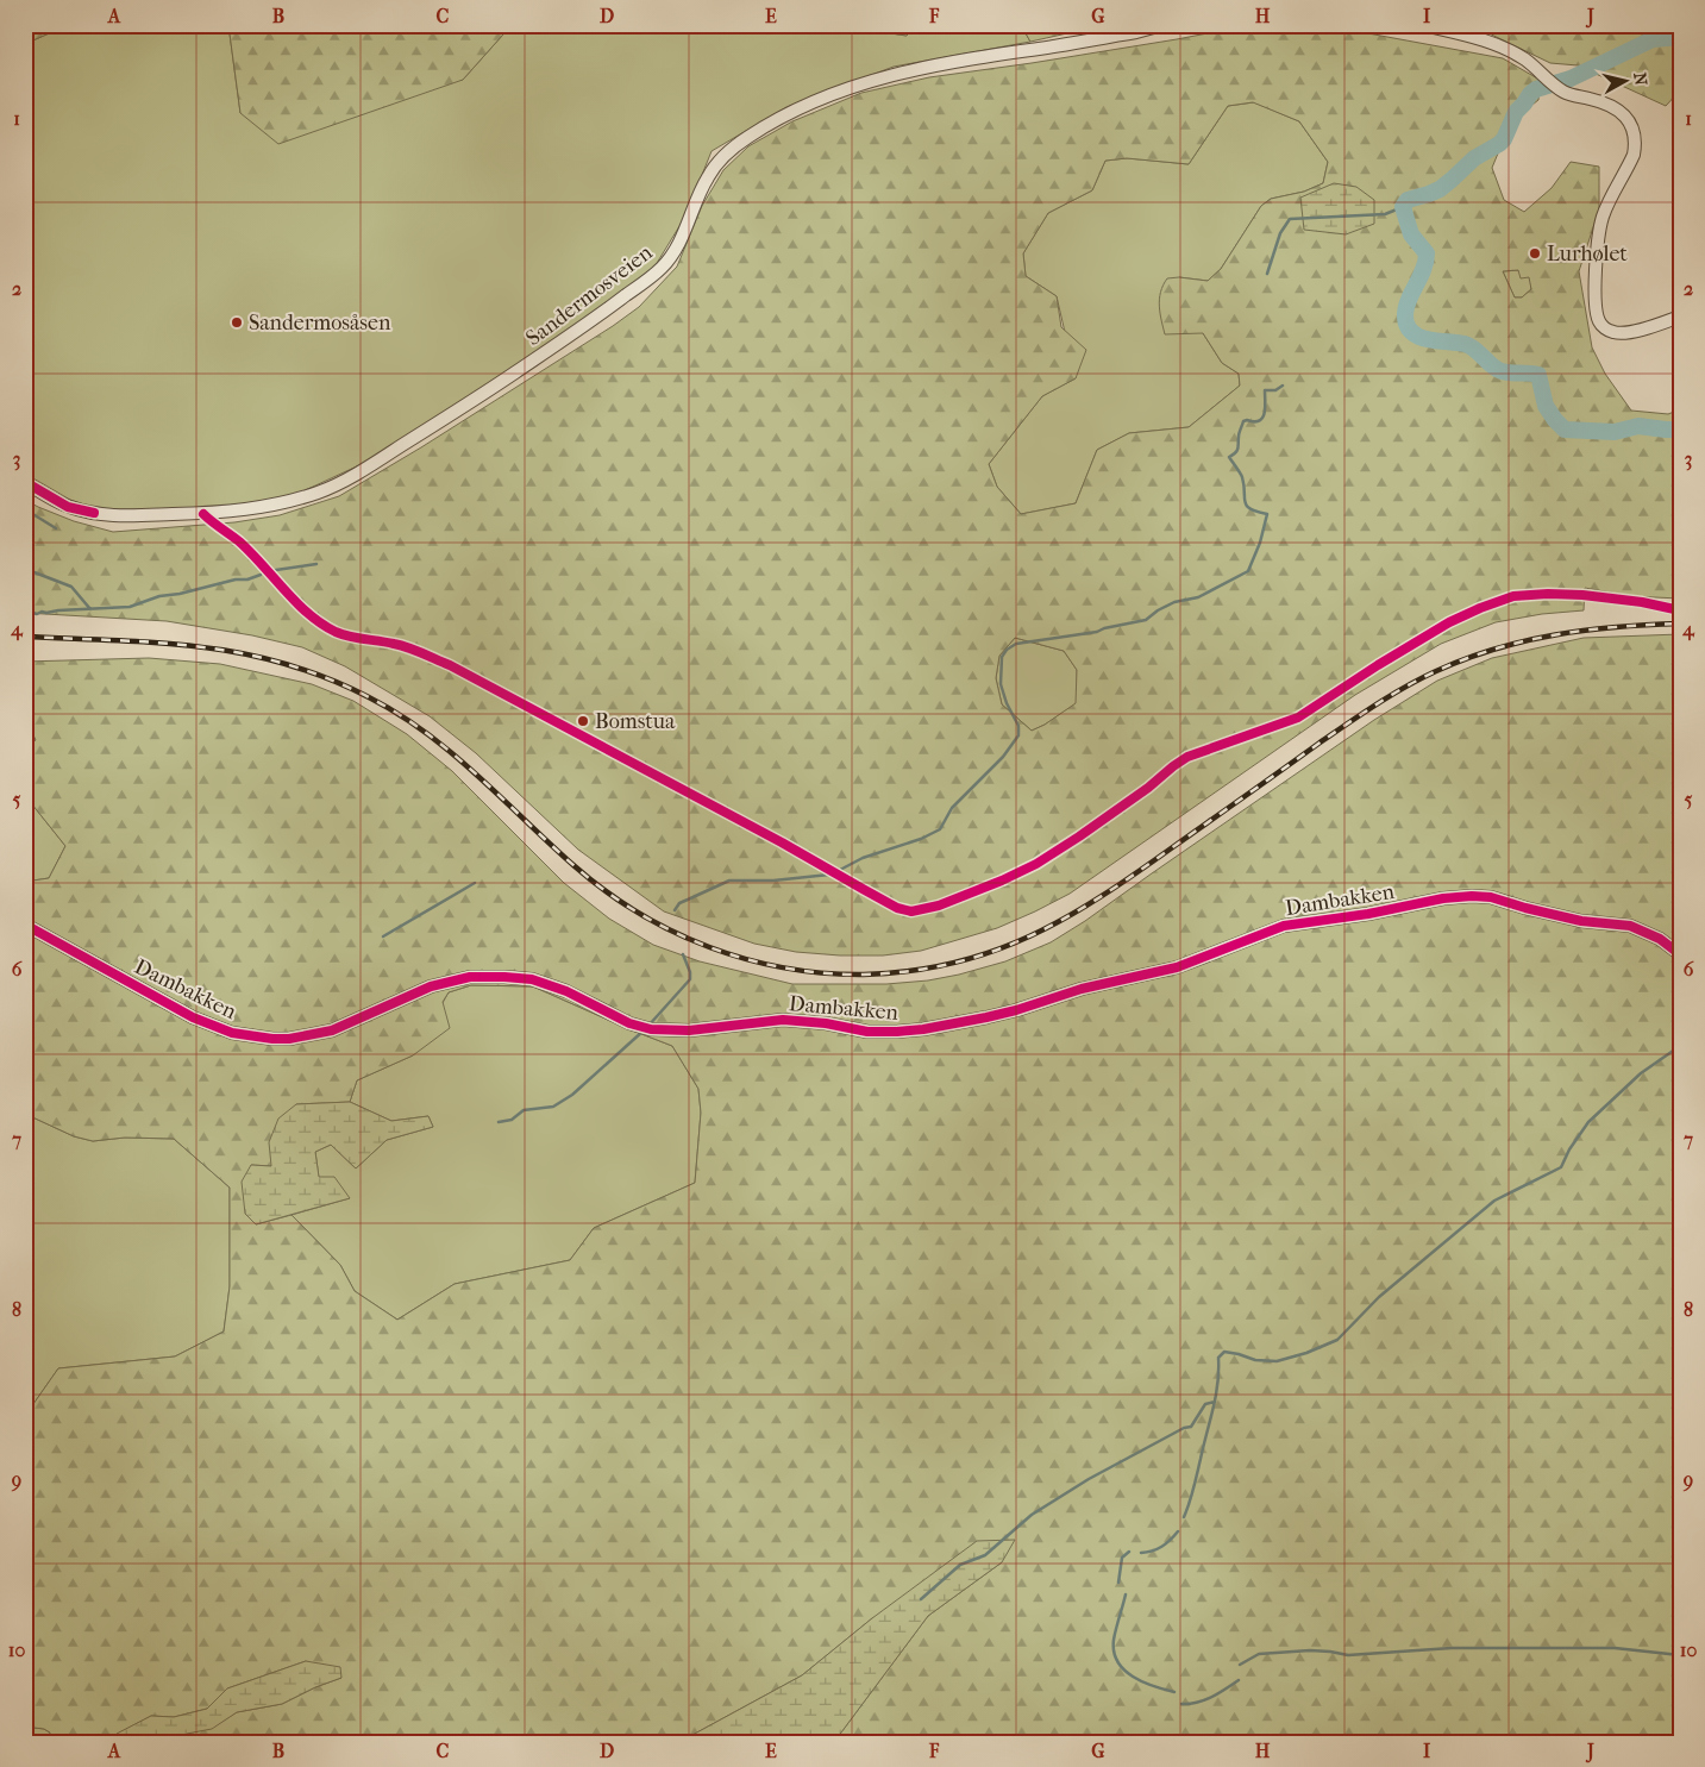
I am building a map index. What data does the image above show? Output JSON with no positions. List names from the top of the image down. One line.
{"streets":{"street":["Sandermosveien","Dambakken"]},"places":["Lurhølet","Sandermosåsen","Bomstua"],"north":"right","grid":{"columns":["A","B","C","D","E","F","G","H","I","J"],"rows":["1","2","3","4","5","6","7","8","9","10"]}}
